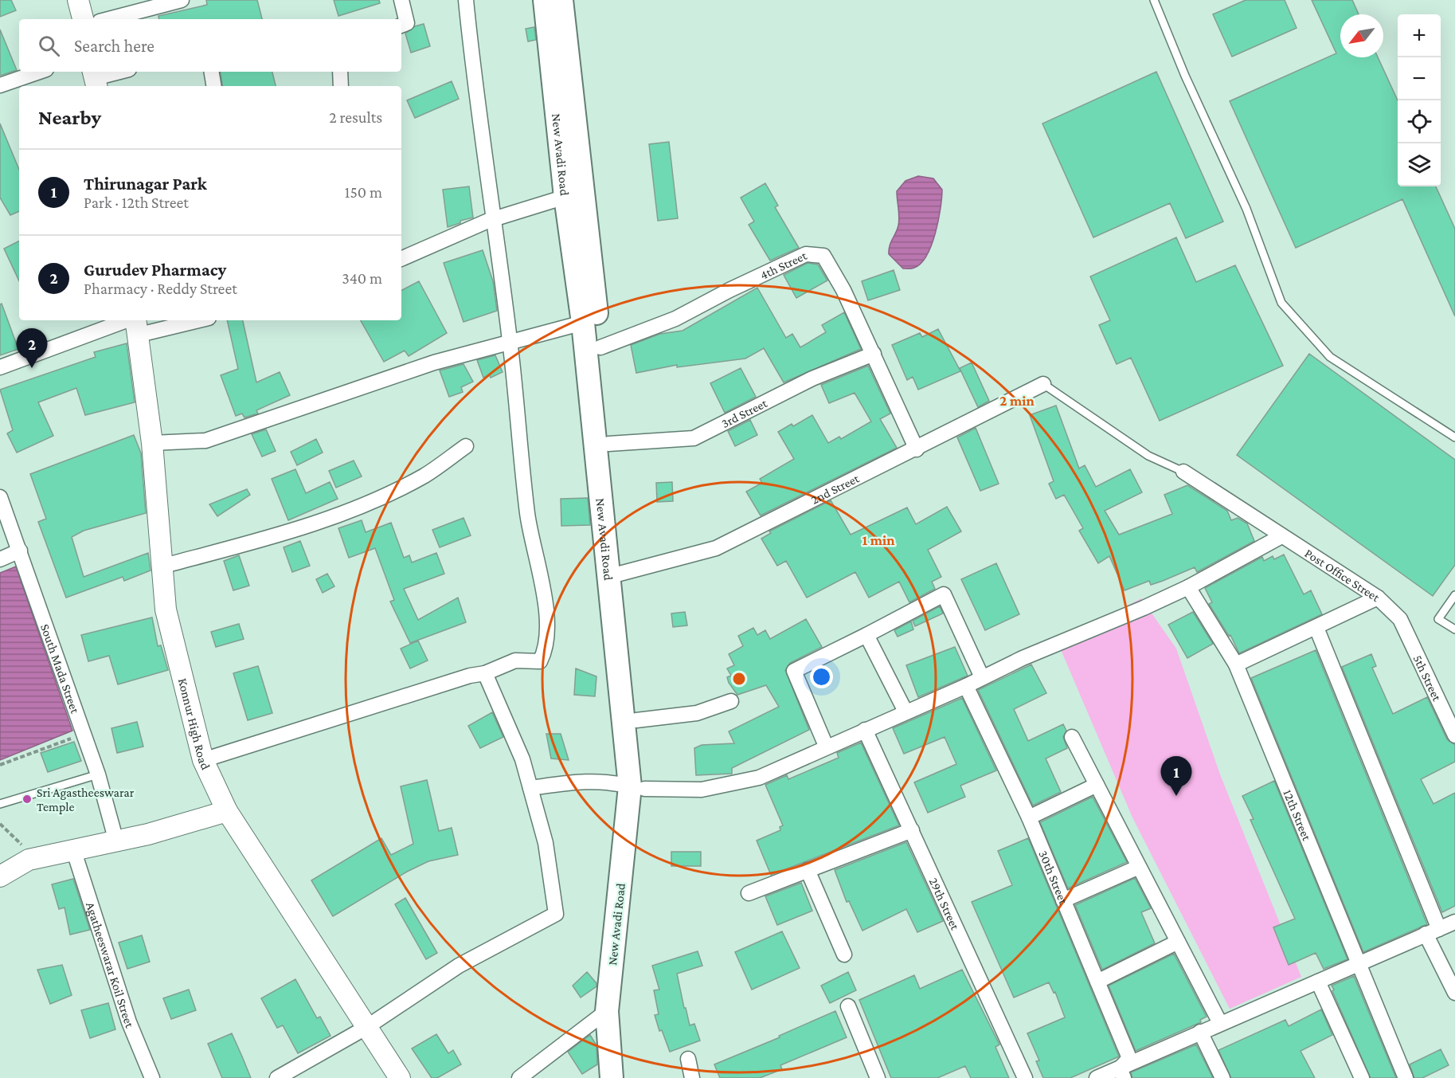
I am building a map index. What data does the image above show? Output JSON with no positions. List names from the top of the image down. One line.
{"streets":{"main road":["New Avadi Road","Konnur High Road"],"street":["4th Street","3rd Street","2nd Street","Post Office Street","South Mada Street","5th Street","12th Street","30th Street","29th Street","Agatheeswarar Koil Street"]},"crossings":[["New Avadi Road","4th Street"],["New Avadi Road","3rd Street"],["New Avadi Road","2nd Street"],["4th Street","3rd Street"],["4th Street","2nd Street"],["Post Office Street","5th Street"]],"places":["Sri Agastheeswarar Temple"],"north":"bottom left","page":{"map_buttons":["+","−"],"search":"Search here","heading":["Nearby","2 results"],"list":[{"mark":"1","name":"Thirunagar Park","note":"Park · 12th Street","value":"150 m"},{"mark":"2","name":"Gurudev Pharmacy","note":"Pharmacy · Reddy Street","value":"340 m"}],"pins":["2","1"]},"rings":["2 min","1 min"]}
